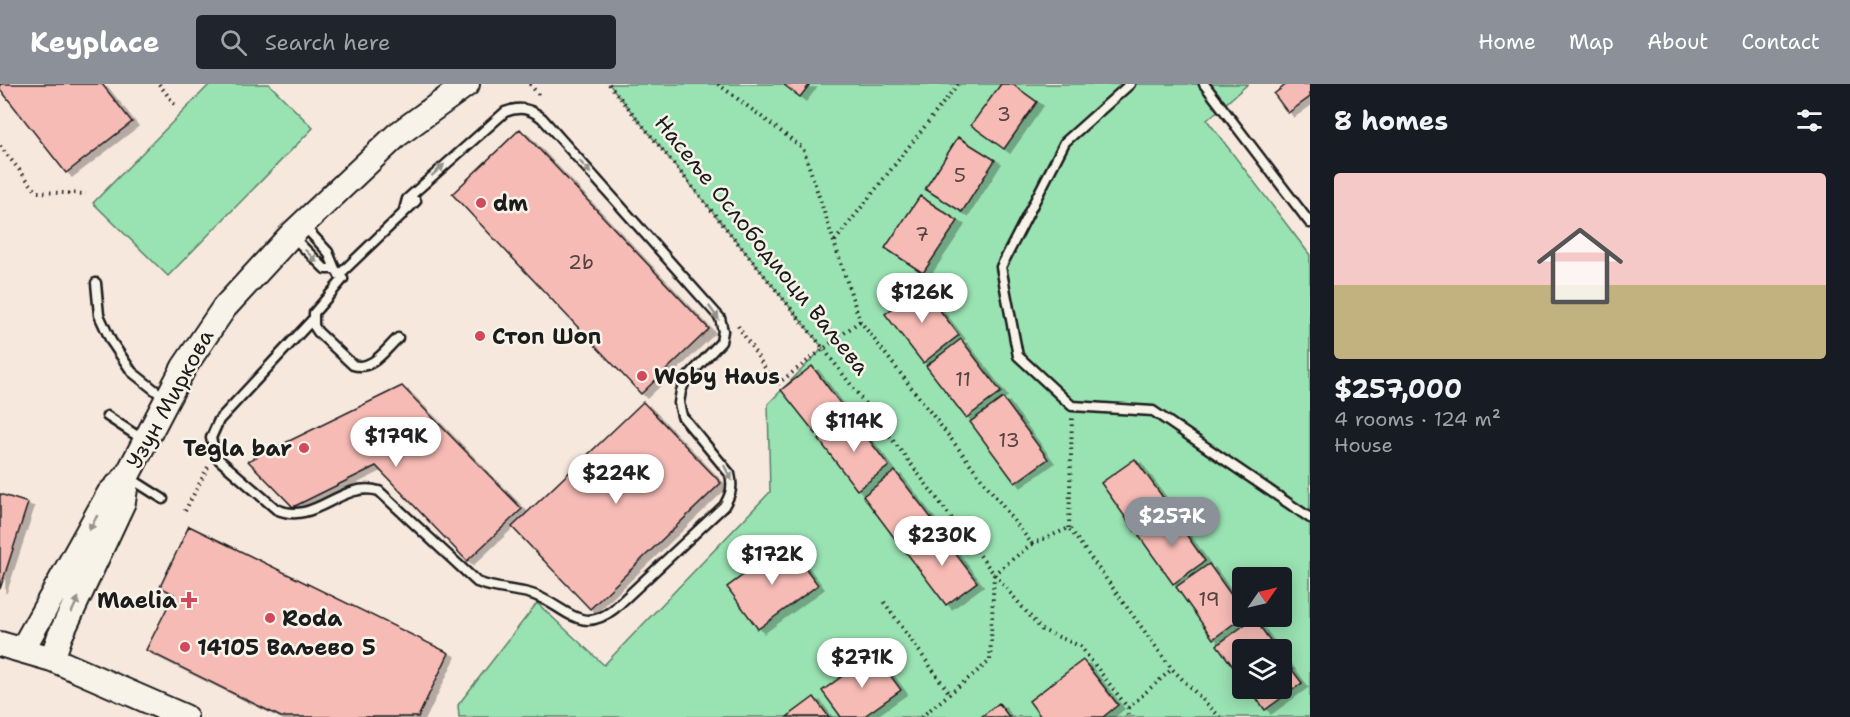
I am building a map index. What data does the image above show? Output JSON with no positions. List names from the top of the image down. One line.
{"streets":{"street":["Узун Миркова"],"path":["Насеље Ослободиоци Ваљева"]},"places":{"other":["dm","Стоп Шоп","Woby Haus","Tegla bar","Roda","14105 Ваљево 5"],"health":["Maelia"]},"house_numbers":["3","5","7","2b","11","13","19"],"north":"top right","page":{"header":"Keyplace","search":"Search here","nav":["Home","Map","About","Contact"],"heading":"8 homes","list":[{"name":"$257,000","note":"4 rooms · 124 m² · House"}],"price":["$126K","$114K","$179K","$224K","$257K","$230K","$172K","$271K"]}}
